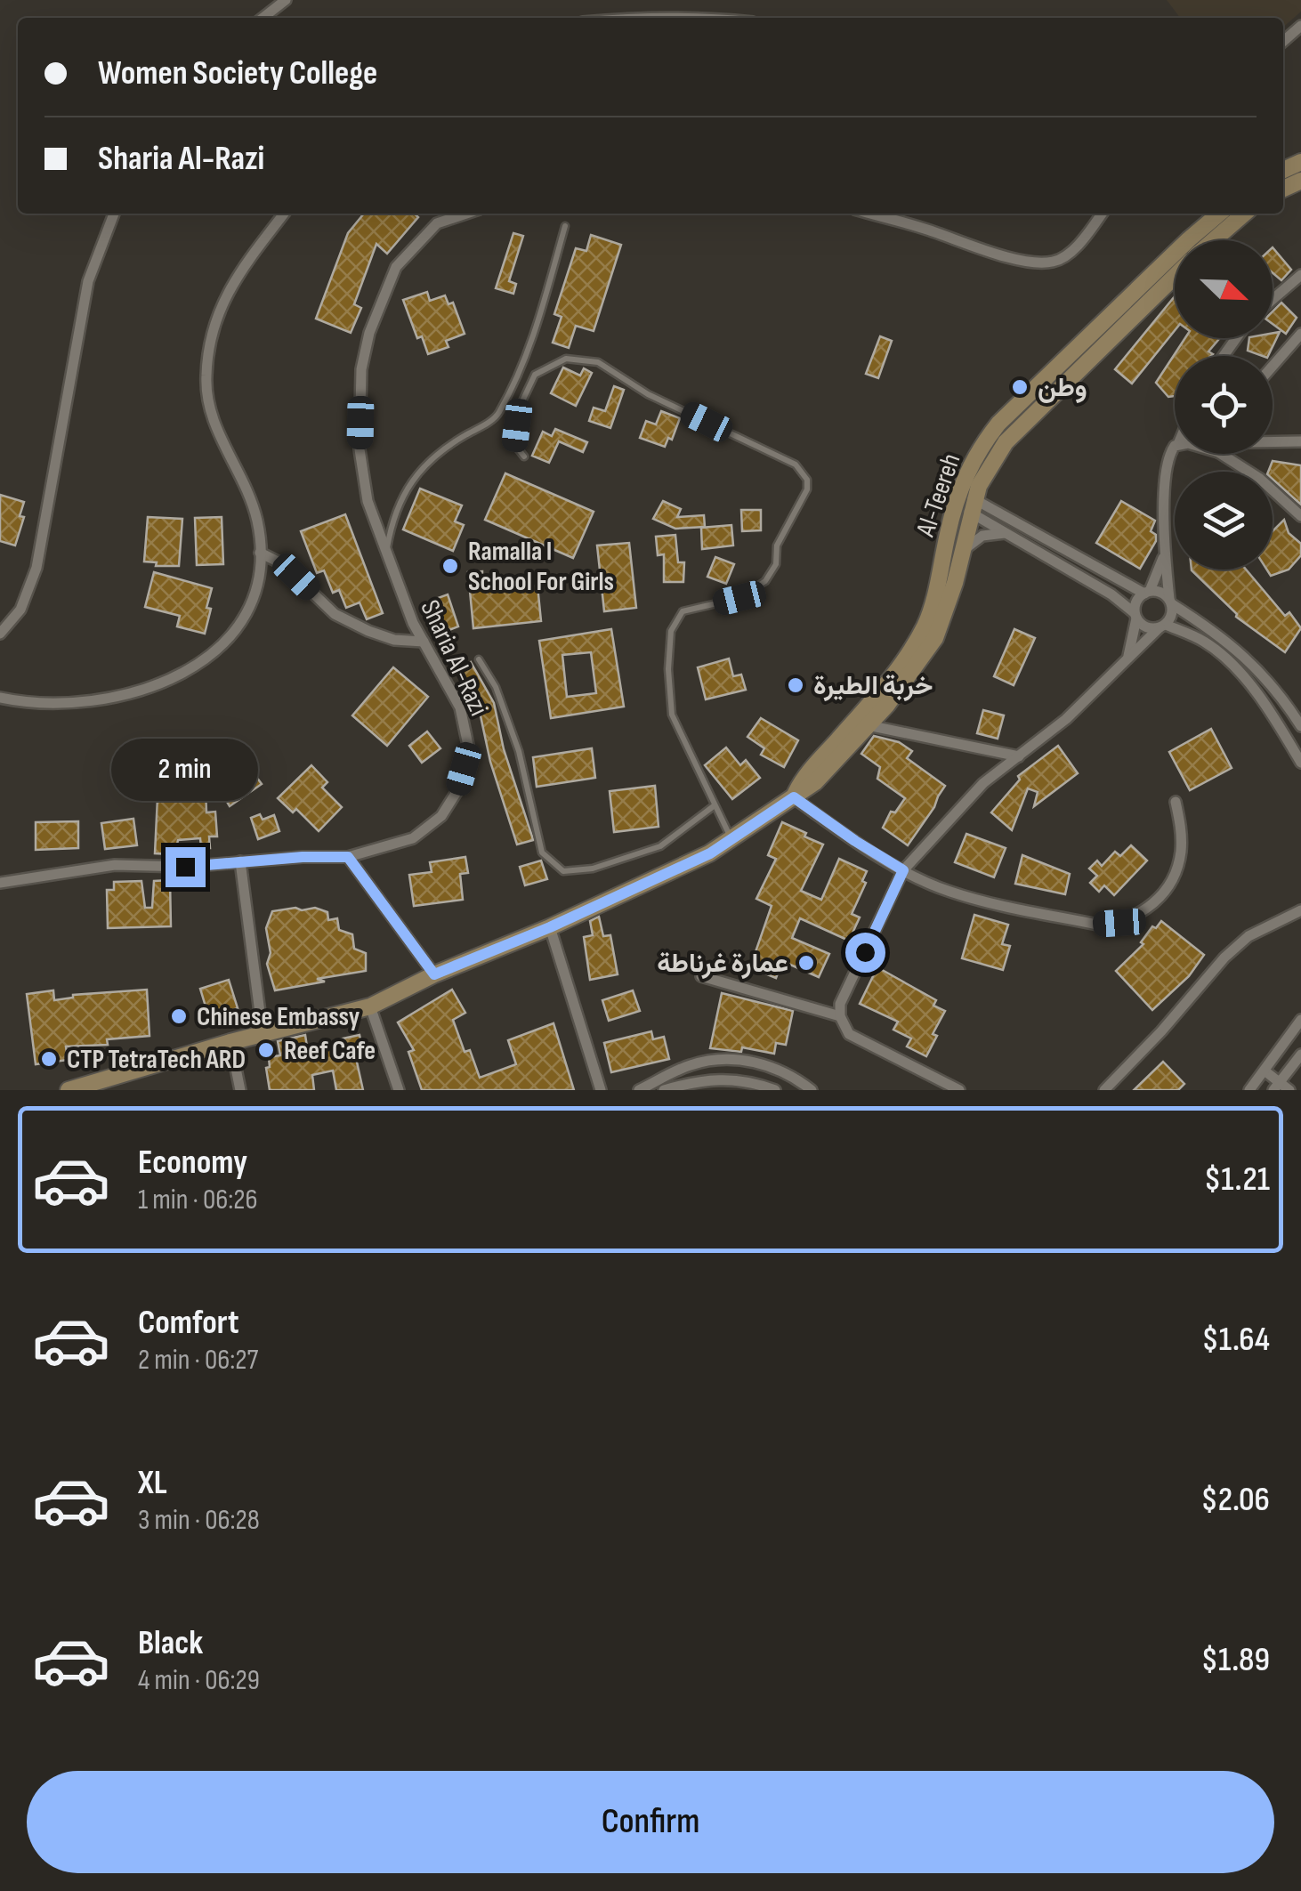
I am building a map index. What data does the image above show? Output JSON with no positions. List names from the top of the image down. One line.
{"streets":{"main road":["Al-Teereh"],"street":["Sharia Al-Razi"]},"places":["وطن","Ramalla l School For Girls","خربة الطيرة","عمارة غرناطة","Chinese Embassy","Reef Cafe","CTP TetraTech ARD"],"north":"bottom right","page":{"banner":["Women Society College","Sharia Al-Razi"],"bubble":"2 min","list":[{"name":"Economy","note":"1 min · 06:26","value":"$1.21"},{"name":"Comfort","note":"2 min · 06:27","value":"$1.64"},{"name":"XL","note":"3 min · 06:28","value":"$2.06"},{"name":"Black","note":"4 min · 06:29","value":"$1.89"}],"buttons":"Confirm"}}
